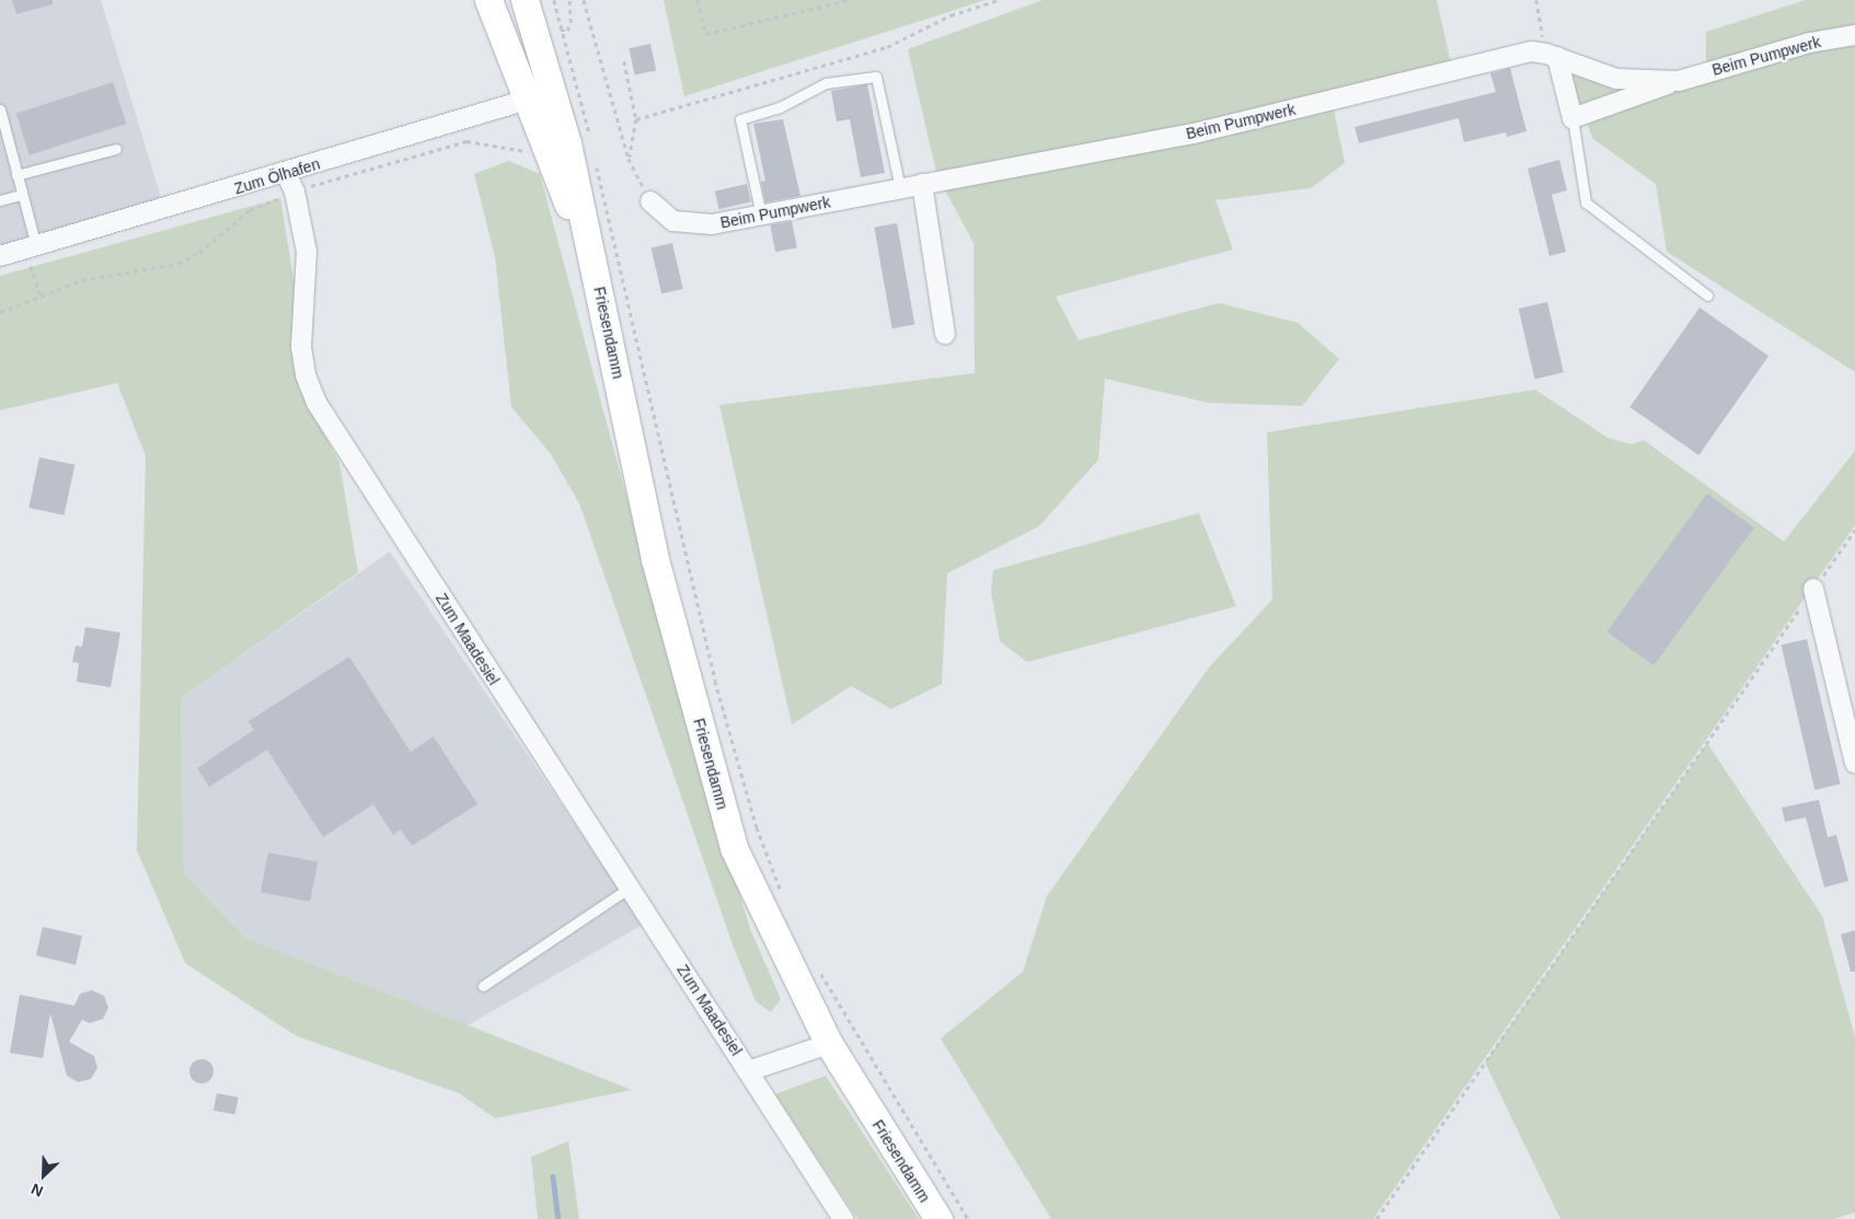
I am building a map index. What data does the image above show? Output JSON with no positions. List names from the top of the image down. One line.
{"streets":{"main road":["Friesendamm"],"street":["Beim Pumpwerk","Zum Ölhafen","Zum Maadesiel"]},"crossings":[["Zum Ölhafen","Friesendamm"],["Zum Ölhafen","Zum Maadesiel"],["Friesendamm","Zum Maadesiel"]],"north":"bottom left"}
